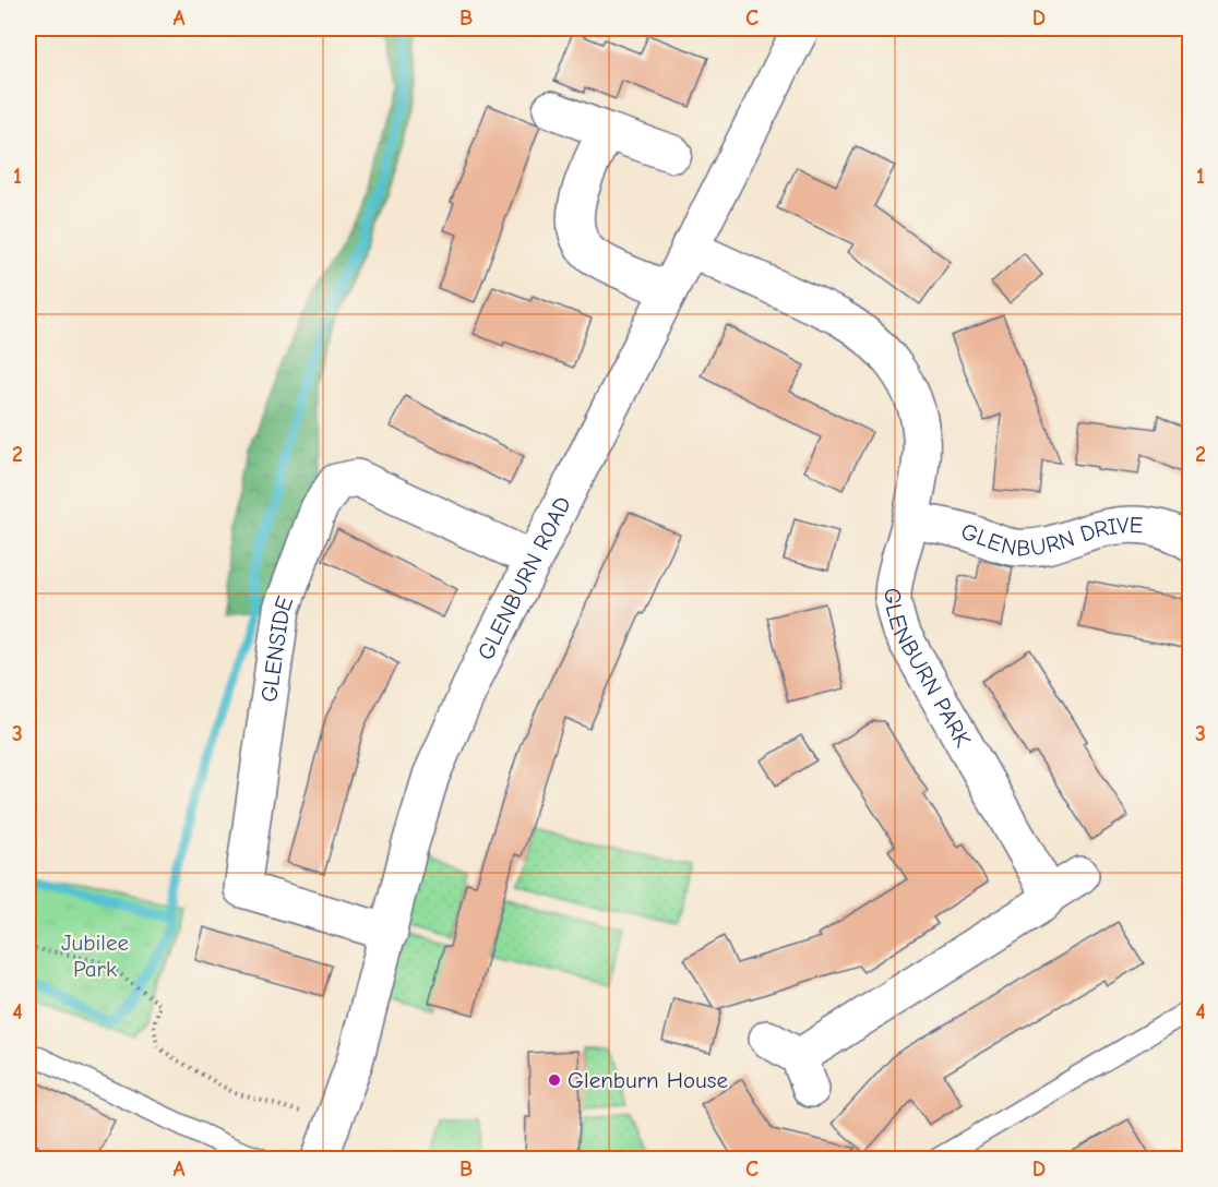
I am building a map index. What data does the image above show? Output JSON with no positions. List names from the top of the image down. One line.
{"streets":{"street":["GLENBURN DRIVE","GLENBURN ROAD","GLENSIDE","GLENBURN PARK"]},"crossings":[["GLENBURN DRIVE","GLENBURN PARK"],["GLENBURN ROAD","GLENSIDE"],["GLENBURN ROAD","GLENBURN PARK"]],"parks":["Jubilee Park"],"places":["Glenburn House"],"grid":{"columns":["A","B","C","D"],"rows":["1","2","3","4"]}}
